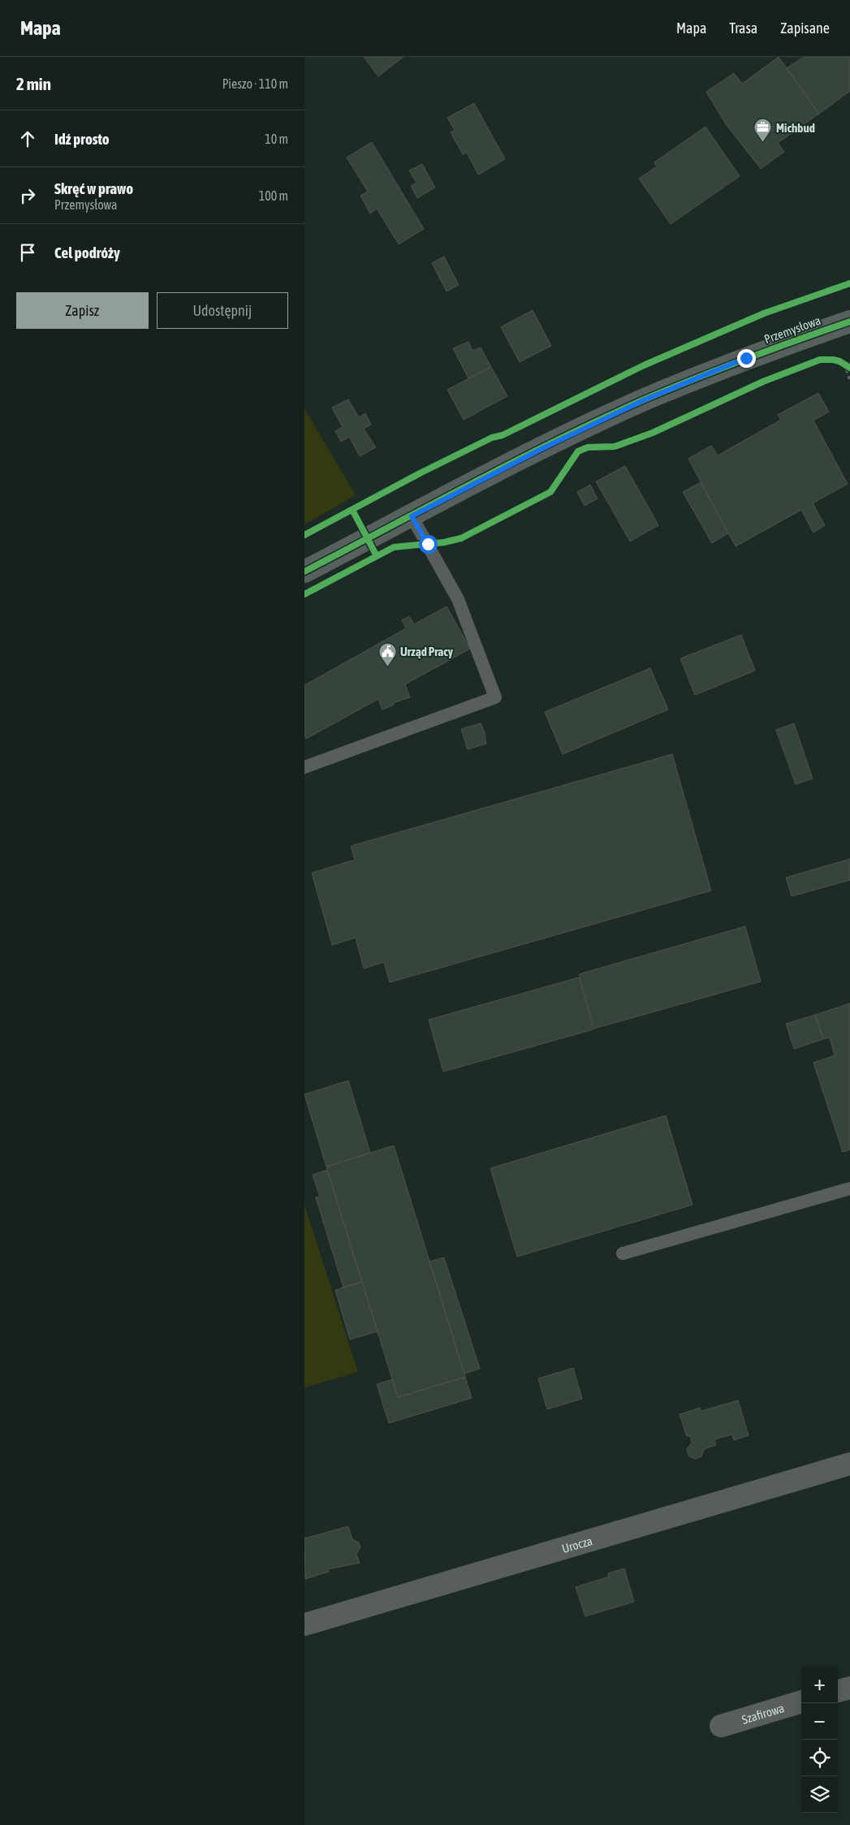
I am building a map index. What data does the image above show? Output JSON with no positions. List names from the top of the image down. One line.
{"streets":{"street":["Przemysłowa","Urocza","Szafirowa"]},"places":{"office":["Michbud"],"public building":["Urząd Pracy"]},"page":{"header":"Mapa","nav":["Mapa","Trasa","Zapisane"],"heading":["2 min","Pieszo · 110 m"],"list":[["Idź prosto","10 m"],["Skręć w prawo","Przemysłowa","100 m"],"Cel podróży"],"buttons":["Zapisz","Udostępnij"],"map_buttons":["+","−"]}}
